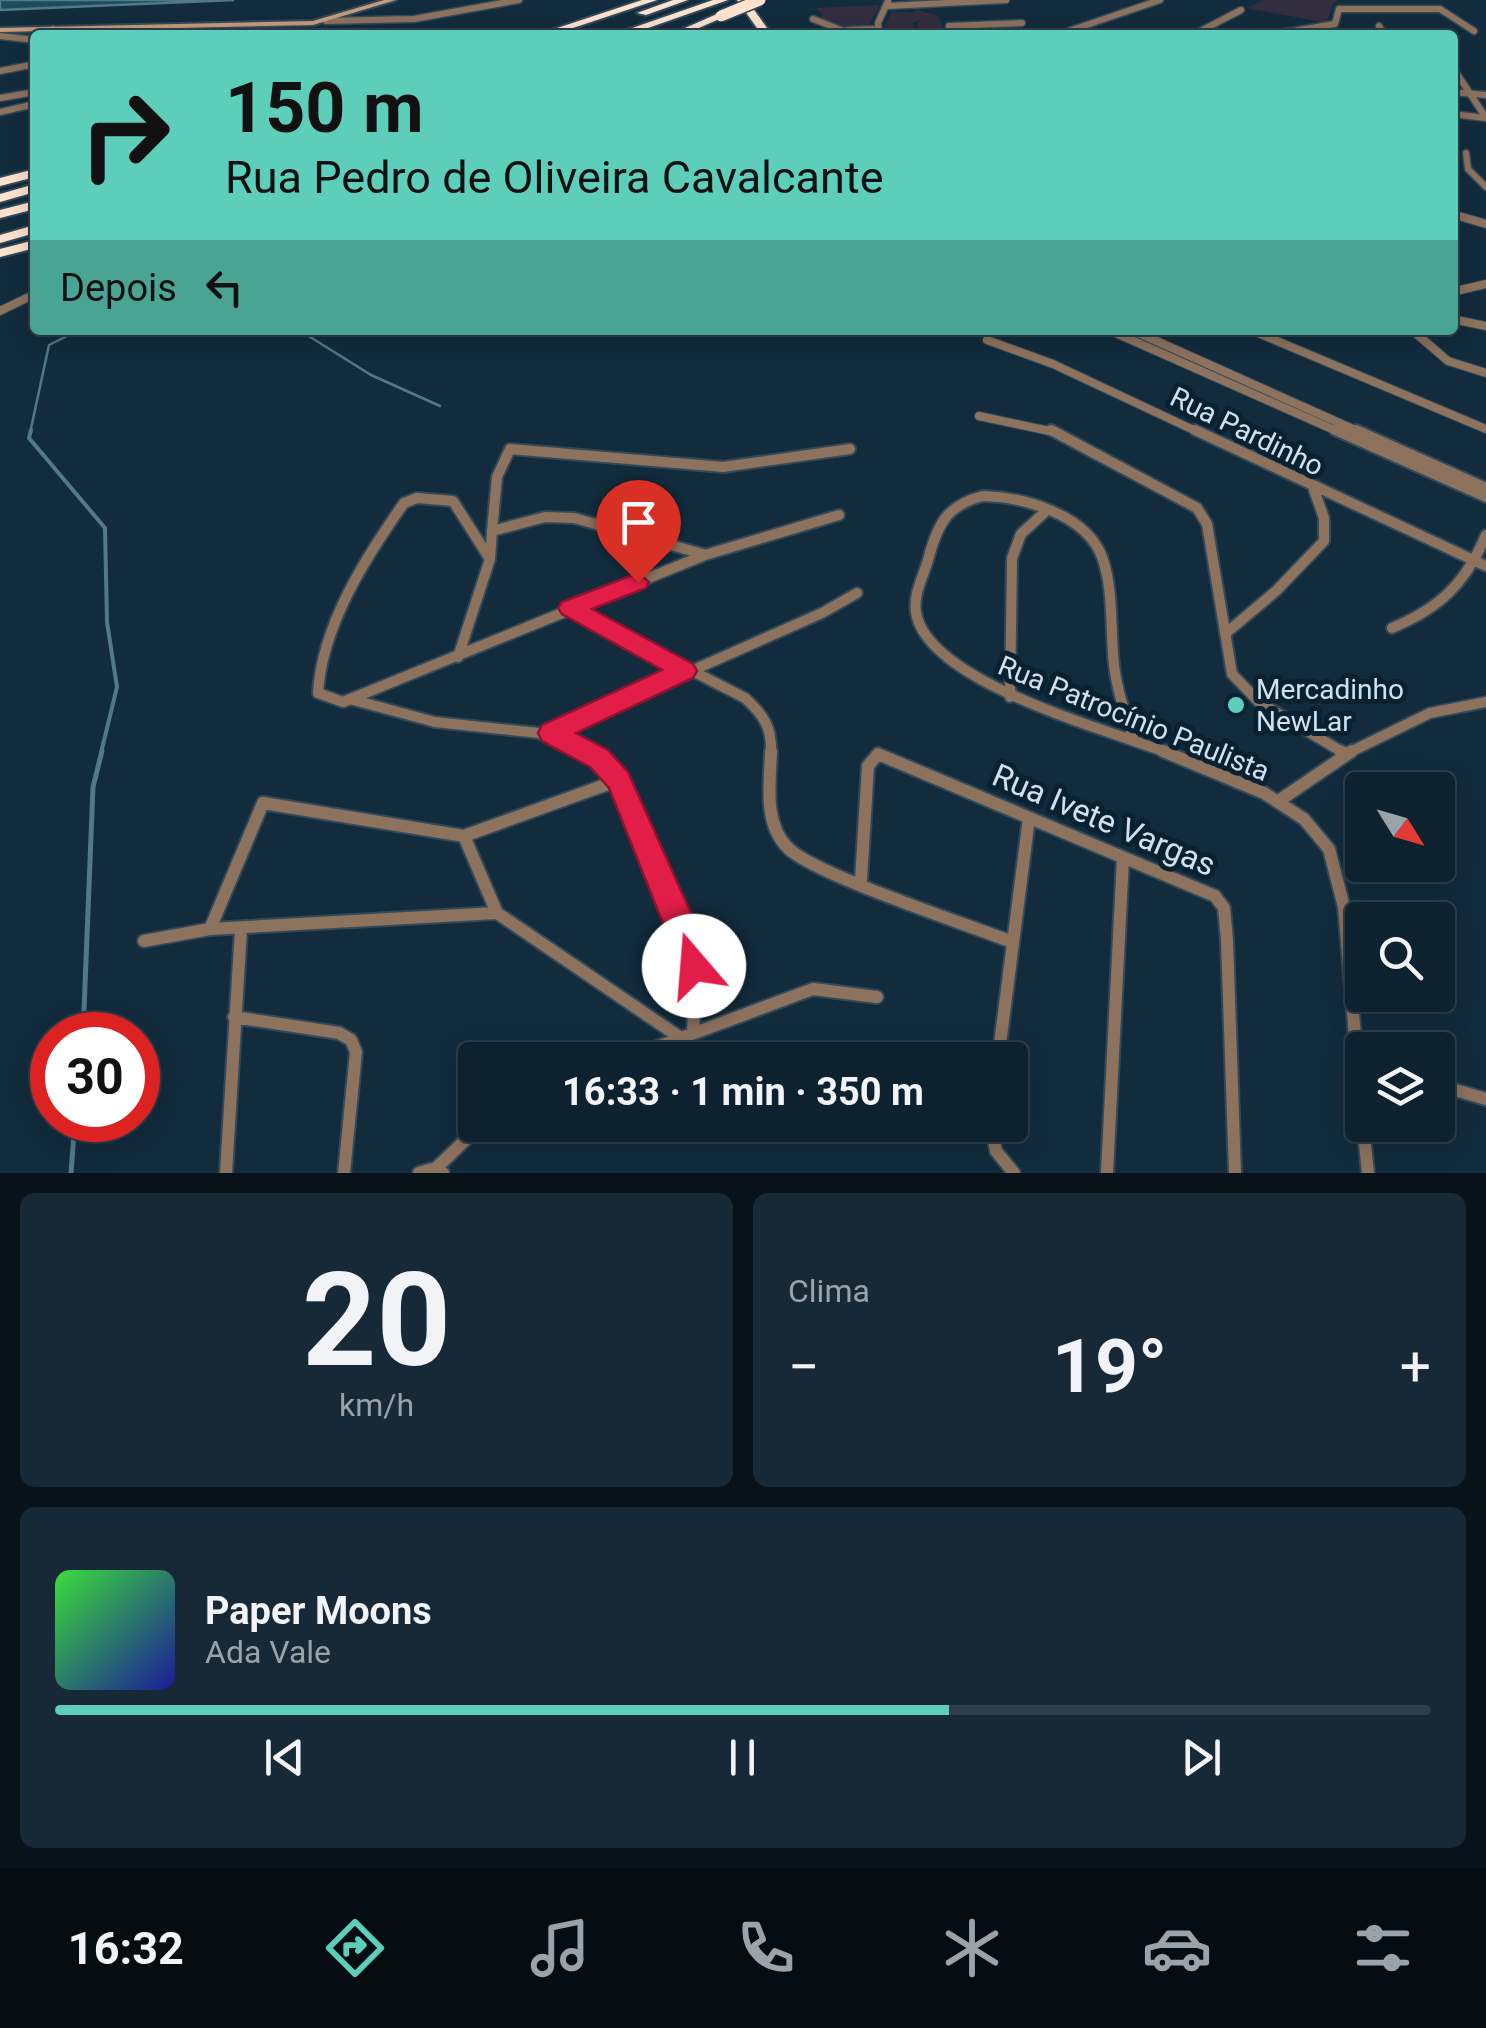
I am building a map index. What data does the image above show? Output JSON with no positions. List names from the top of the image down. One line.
{"streets":{"street":["Rua Pardinho","Rua Patrocínio Paulista","Rua Ivete Vargas"]},"places":["Mercadinho NewLar"],"north":"bottom right","page":{"turn":["150 m","Rua Pedro de Oliveira Cavalcante"],"then":"Depois","limit":"30","trip":"16:33 · 1 min · 350 m","tile":[["20","km/h"],"Clima"],"heat":["−","19°","+"],"song":["Paper Moons","Ada Vale"],"tabs":"16:32"}}
